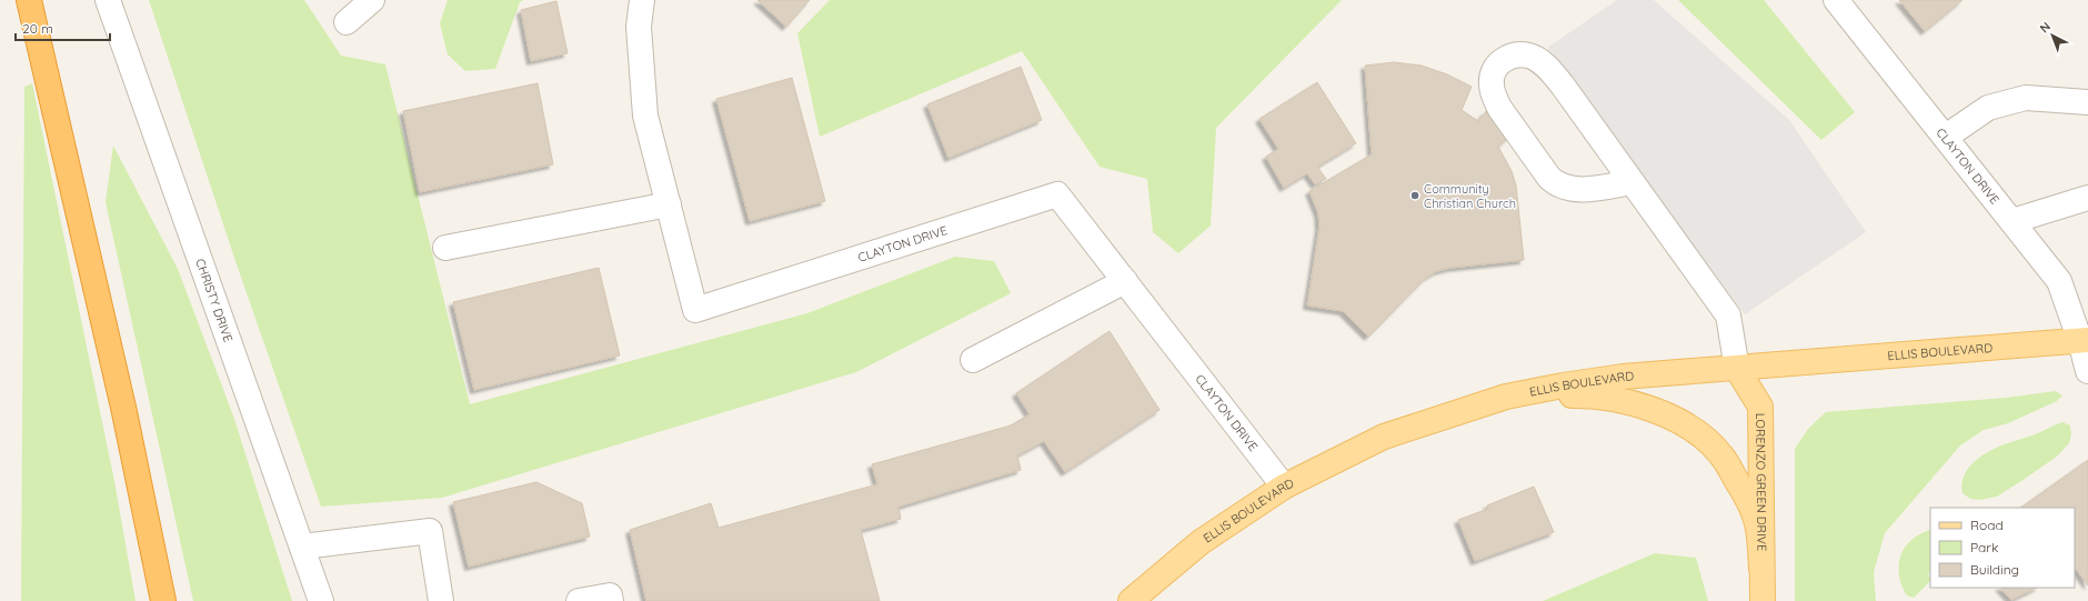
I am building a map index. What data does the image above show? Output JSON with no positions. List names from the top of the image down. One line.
{"streets":{"main road":["ELLIS BOULEVARD","LORENZO GREEN DRIVE"],"street":["CLAYTON DRIVE","CHRISTY DRIVE"]},"crossings":[["CLAYTON DRIVE","ELLIS BOULEVARD"],["ELLIS BOULEVARD","LORENZO GREEN DRIVE"]],"places":["Community Christian Church"],"legend":["Road","Park","Building"],"scale_bar":"20 m","north":"top left"}
